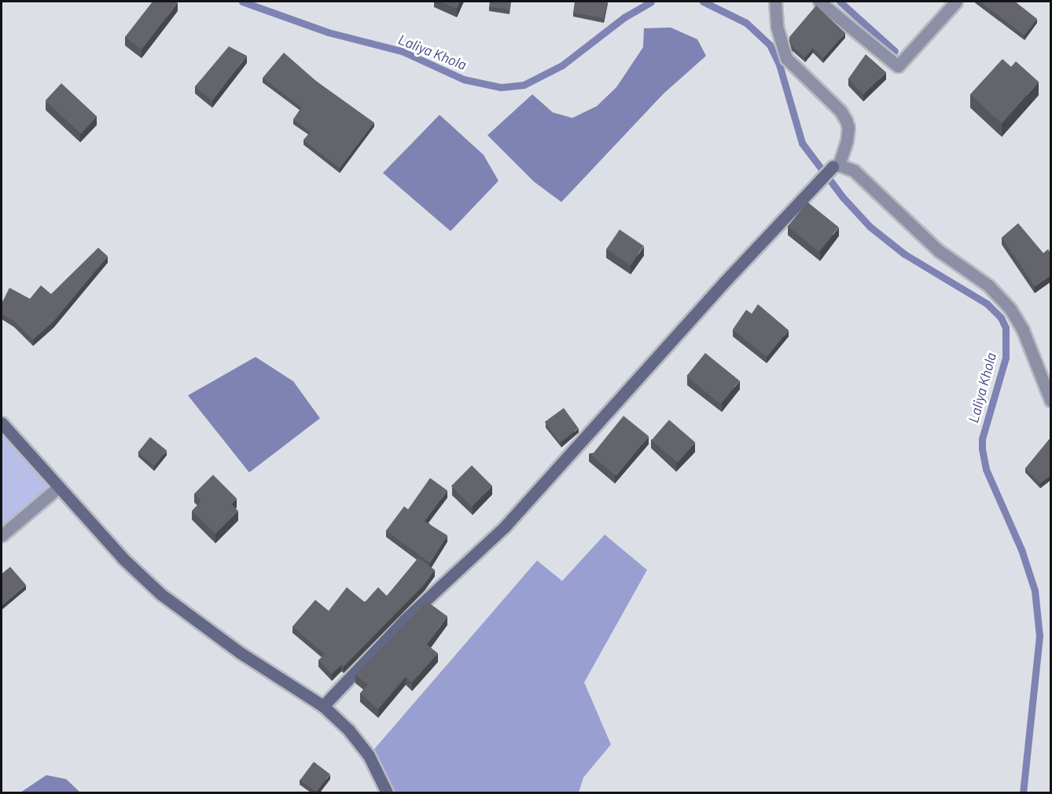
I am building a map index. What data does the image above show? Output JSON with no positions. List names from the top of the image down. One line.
{"water":["Laliya Khola"]}
